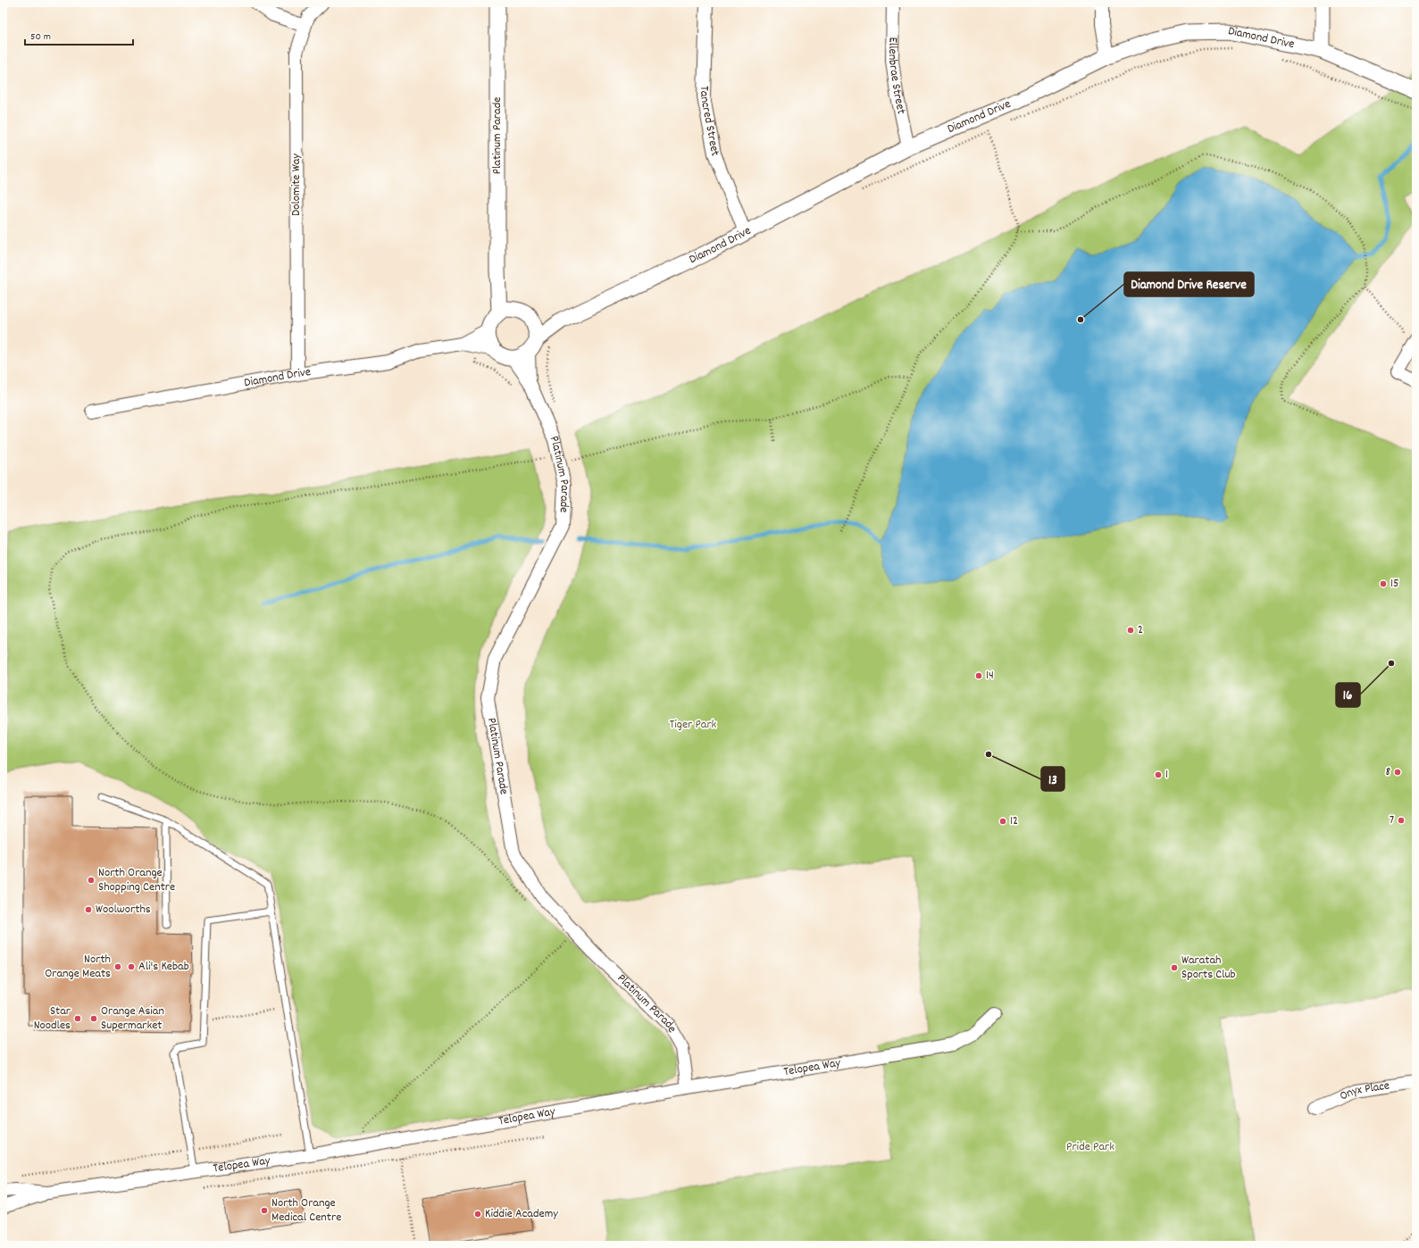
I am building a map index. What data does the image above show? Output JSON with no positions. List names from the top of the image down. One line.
{"streets":{"street":["Diamond Drive","Ellenbrae Street","Tancred Street","Platinum Parade","Dolomite Way","Telopea Way","Onyx Place"]},"crossings":[["Diamond Drive","Ellenbrae Street"],["Diamond Drive","Tancred Street"],["Diamond Drive","Platinum Parade"],["Diamond Drive","Dolomite Way"],["Platinum Parade","Telopea Way"]],"parks":["Tiger Park","Pride Park"],"places":["Diamond Drive Reserve","15","2","16","14","13","8","1","7","12","North Orange Shopping Centre","Woolworths","North Orange Meats","Ali's Kebab","Waratah Sports Club","Star Noodles","Orange Asian Supermarket","North Orange Medical Centre","Kiddie Academy"],"scale_bar":"50 m"}
